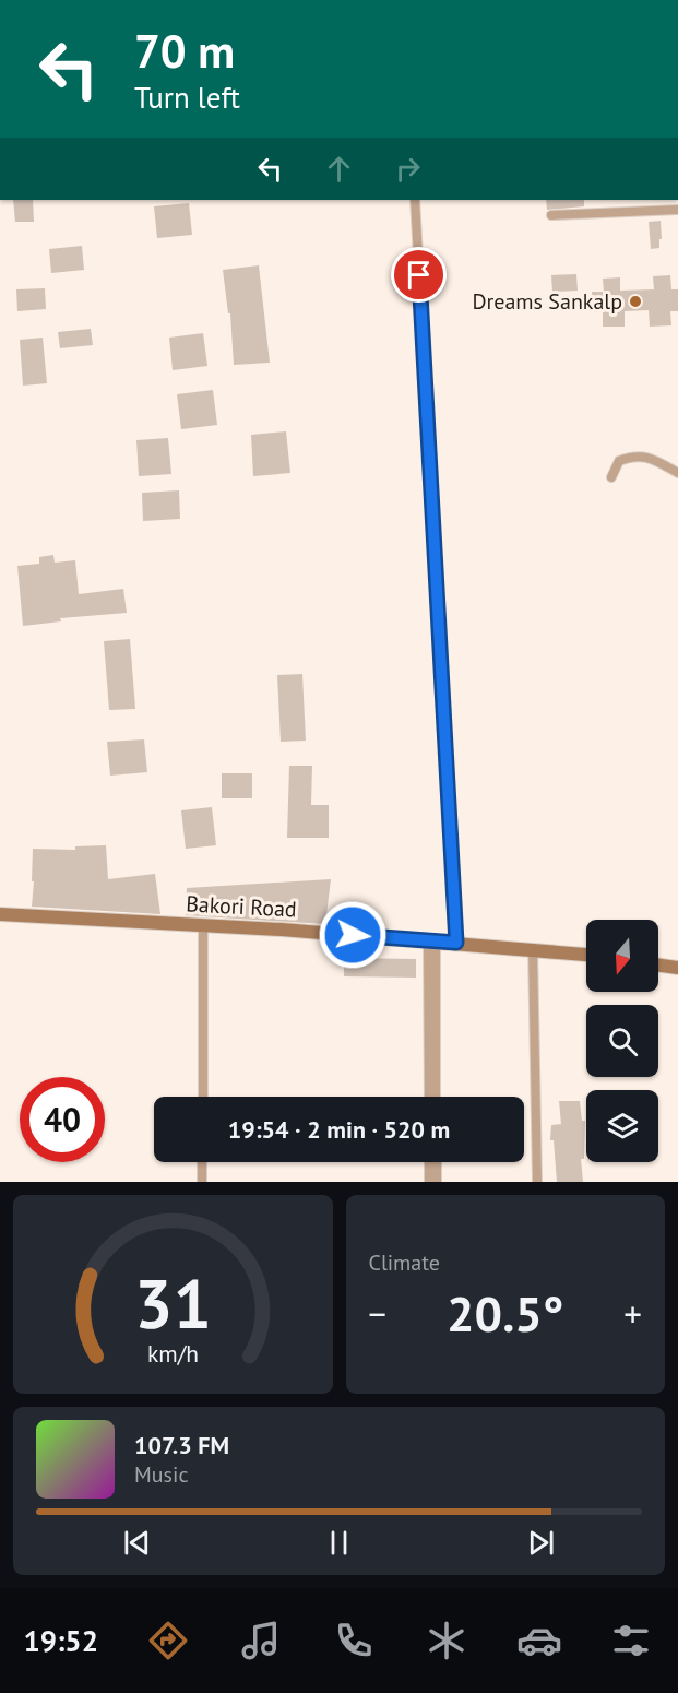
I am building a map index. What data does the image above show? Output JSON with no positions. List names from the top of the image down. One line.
{"streets":{"street":["Bakori Road"]},"places":["Dreams Sankalp"],"north":"bottom","page":{"turn":["70 m","Turn left"],"limit":"40","trip":"19:54 · 2 min · 520 m","tile":"Climate","heat":["−","20.5°","+"],"song":["107.3 FM","Music"],"tabs":"19:52","gauge":["31","km/h"]}}
